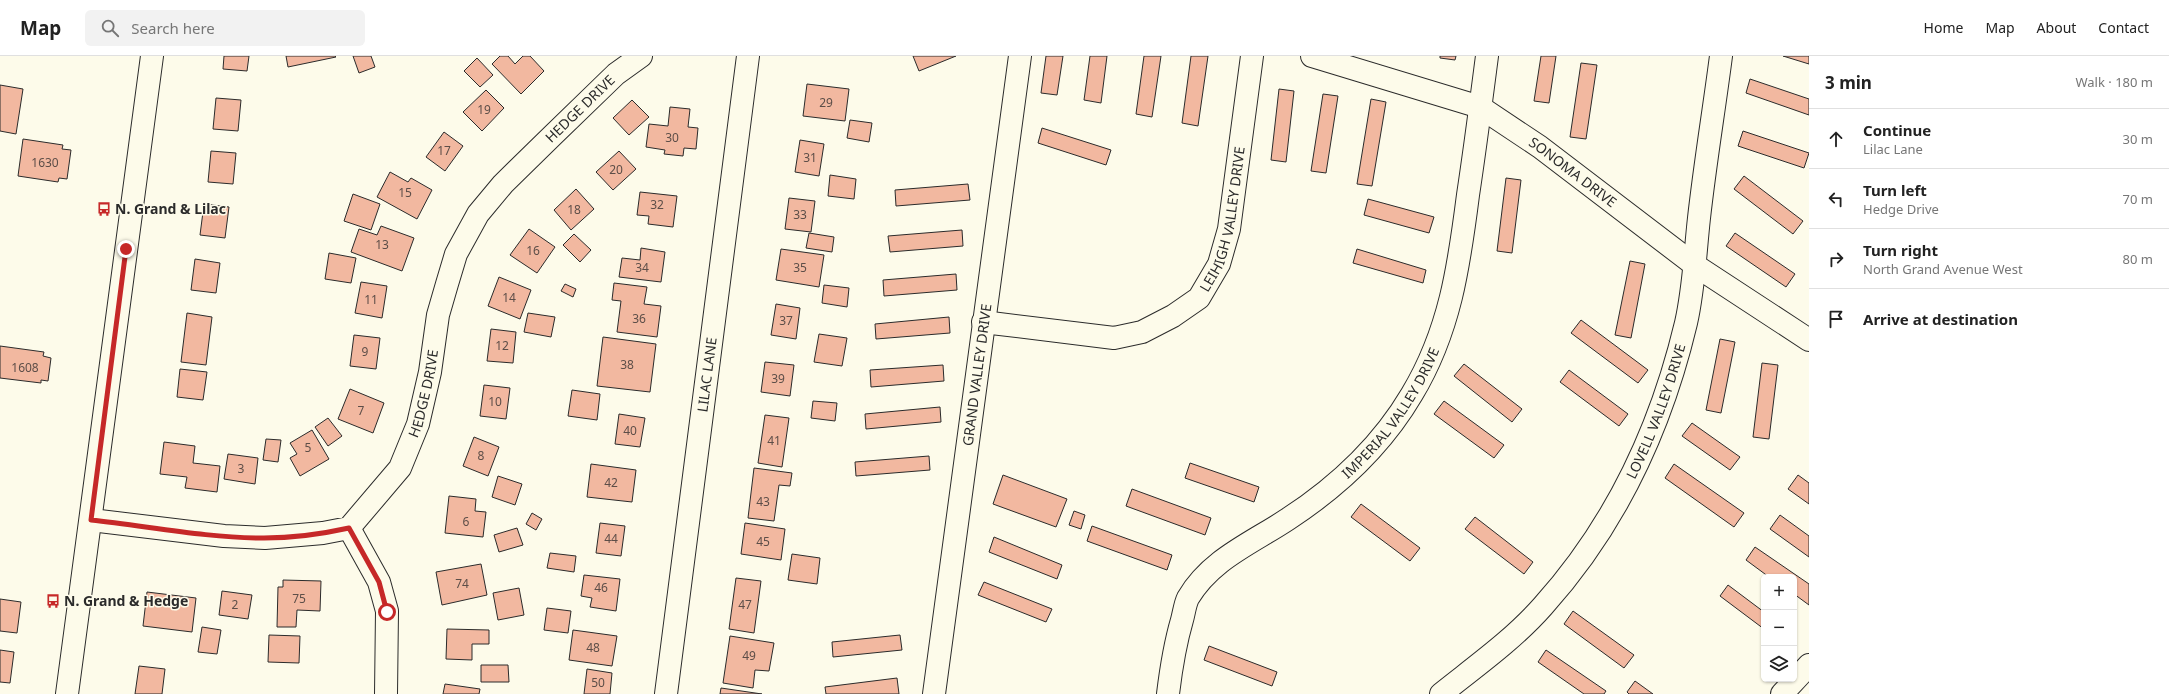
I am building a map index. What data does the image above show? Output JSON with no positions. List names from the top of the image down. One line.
{"streets":{"street":["HEDGE DRIVE","SONOMA DRIVE","LEIHIGH VALLEY DRIVE","LILAC LANE","GRAND VALLEY DRIVE","LOVELL VALLEY DRIVE","IMPERIAL VALLEY DRIVE"]},"crossings":[["SONOMA DRIVE","LOVELL VALLEY DRIVE"],["SONOMA DRIVE","IMPERIAL VALLEY DRIVE"],["LEIHIGH VALLEY DRIVE","GRAND VALLEY DRIVE"]],"places":{"bus stop":["N. Grand & Lilac","N. Grand & Hedge"]},"house_numbers":["29","19","30","17","31","1630","20","15","32","18","33","13","16","34","35","14","11","36","37","12","9","38","1608","39","10","7","40","41","5","8","3","42","43","6","44","45","74","46","75","2","47","48","49","50"],"page":{"header":"Map","search":"Search here","nav":["Home","Map","About","Contact"],"heading":["3 min","Walk · 180 m"],"list":[["Continue","Lilac Lane","30 m"],["Turn left","Hedge Drive","70 m"],["Turn right","North Grand Avenue West","80 m"],"Arrive at destination"],"map_buttons":["+","−"]}}
